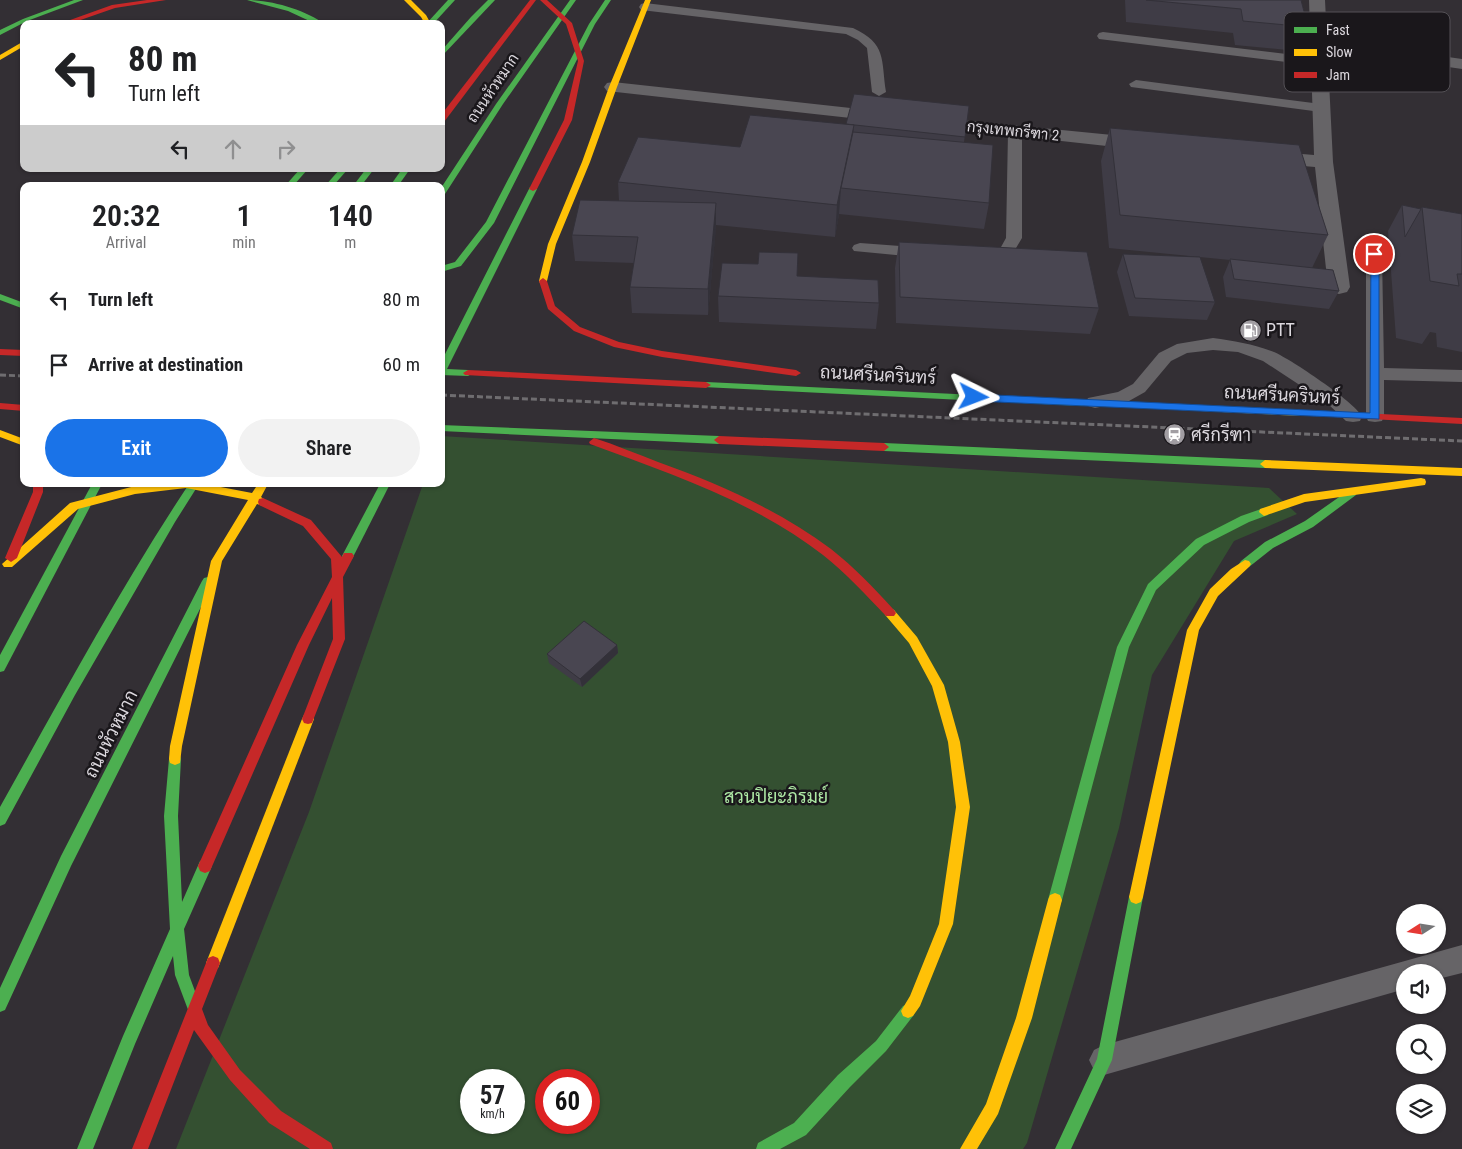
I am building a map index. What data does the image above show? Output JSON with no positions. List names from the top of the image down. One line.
{"streets":{"main road":["ถนนหัวหมาก","ถนนศรีนครินทร์"],"street":["กรุงเทพกรีฑา 2"]},"parks":["สวนปิยะภิรมย์"],"places":{"fuel station":["PTT"],"station":["ศรีกรีฑา"]},"legend":["Fast","Slow","Jam"],"north":"left","page":{"turn":["80 m","Turn left"],"eta":["20:32","Arrival","1","min","140","m"],"list":[{"name":"Turn left","value":"80 m"},{"name":"Arrive at destination","value":"60 m"}],"buttons":["Exit","Share"],"speed":"57 km/h","limit":"60"}}
